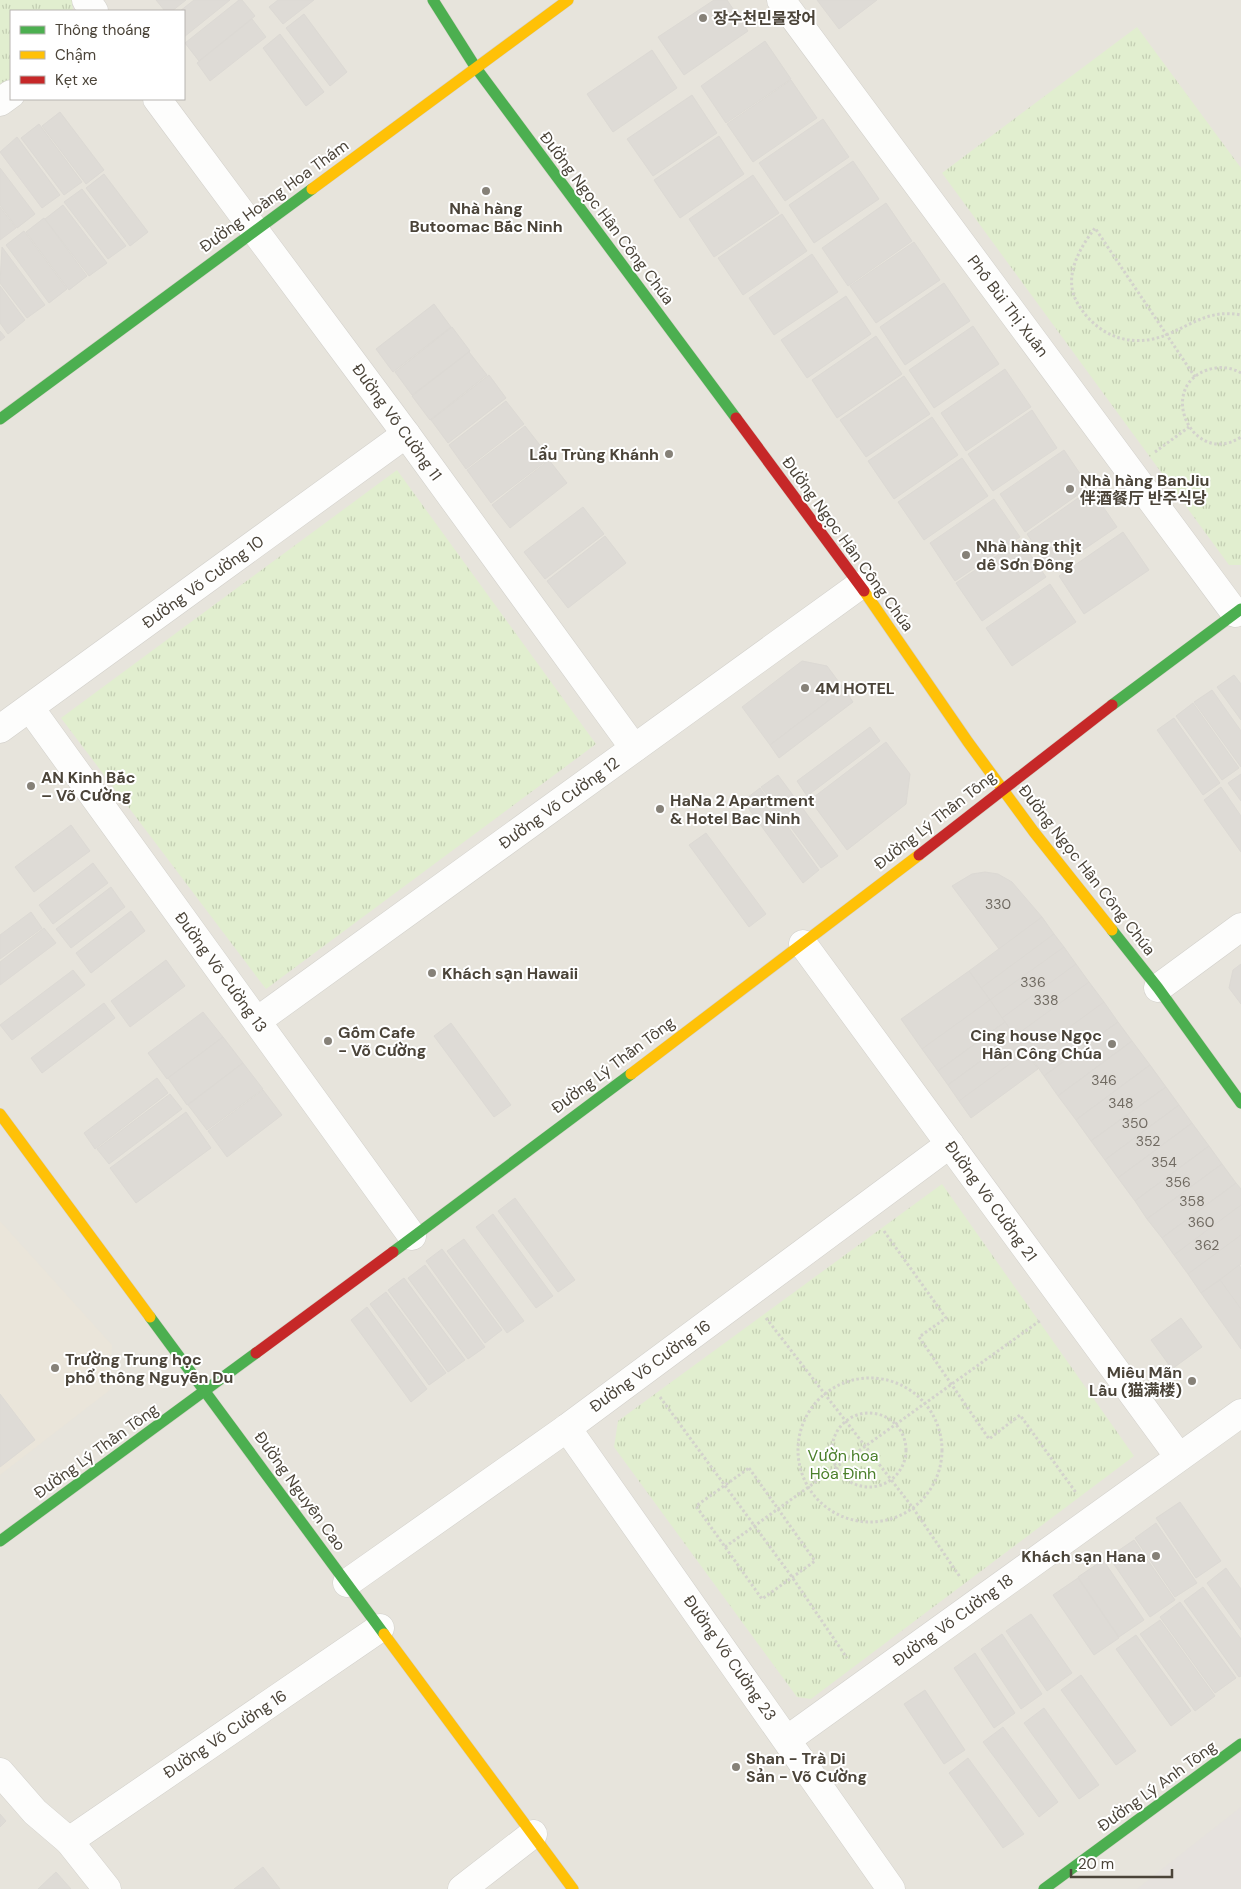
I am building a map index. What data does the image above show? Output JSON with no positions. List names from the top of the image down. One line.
{"streets":{"street":["Đường Hoàng Hoa Thám","Đường Ngọc Hân Công Chúa","Phố Bùi Thị Xuân","Đường Võ Cường 11","Đường Võ Cường 10","Đường Võ Cường 12","Đường Lý Thần Tông","Đường Võ Cường 13","Đường Võ Cường 21","Đường Võ Cường 16","Đường Nguyễn Cao","Đường Võ Cường 18","Đường Võ Cường 23","Đường Lý Anh Tông"]},"crossings":[["Đường Hoàng Hoa Thám","Đường Ngọc Hân Công Chúa"],["Đường Hoàng Hoa Thám","Đường Võ Cường 11"],["Đường Ngọc Hân Công Chúa","Đường Võ Cường 12"],["Đường Ngọc Hân Công Chúa","Đường Lý Thần Tông"],["Phố Bùi Thị Xuân","Đường Lý Thần Tông"],["Đường Võ Cường 11","Đường Võ Cường 10"],["Đường Võ Cường 11","Đường Võ Cường 12"],["Đường Võ Cường 10","Đường Võ Cường 13"],["Đường Võ Cường 12","Đường Võ Cường 13"],["Đường Lý Thần Tông","Đường Võ Cường 13"],["Đường Lý Thần Tông","Đường Võ Cường 21"],["Đường Lý Thần Tông","Đường Nguyễn Cao"],["Đường Võ Cường 21","Đường Võ Cường 16"],["Đường Võ Cường 21","Đường Võ Cường 18"],["Đường Võ Cường 16","Đường Nguyễn Cao"],["Đường Võ Cường 16","Đường Võ Cường 23"],["Đường Võ Cường 18","Đường Võ Cường 23"]],"parks":["Vườn hoa Hòa Đình"],"places":["장수천민물장어","Nhà hàng Butoomac Bắc Ninh","Lẩu Trùng Khánh","Nhà hàng BanJiu 伴酒餐厅 반주식당","Nhà hàng thịt dê Sơn Đông","4M HOTEL","AN Kinh Bắc – Võ Cường","HaNa 2 Apartment & Hotel Bac Ninh","Khách sạn Hawaii","Gốm Cafe - Võ Cường","Cing house Ngọc Hân Công Chúa","Trường Trung học phổ thông Nguyễn Du","Miêu Mãn Lầu (猫满楼)","Khách sạn Hana","Shan - Trà Di Sản - Võ Cường"],"house_numbers":["330","336","338","346","348","350","352","354","356","358","360","362"],"legend":["Thông thoáng","Chậm","Kẹt xe"],"scale_bar":"20 m"}
